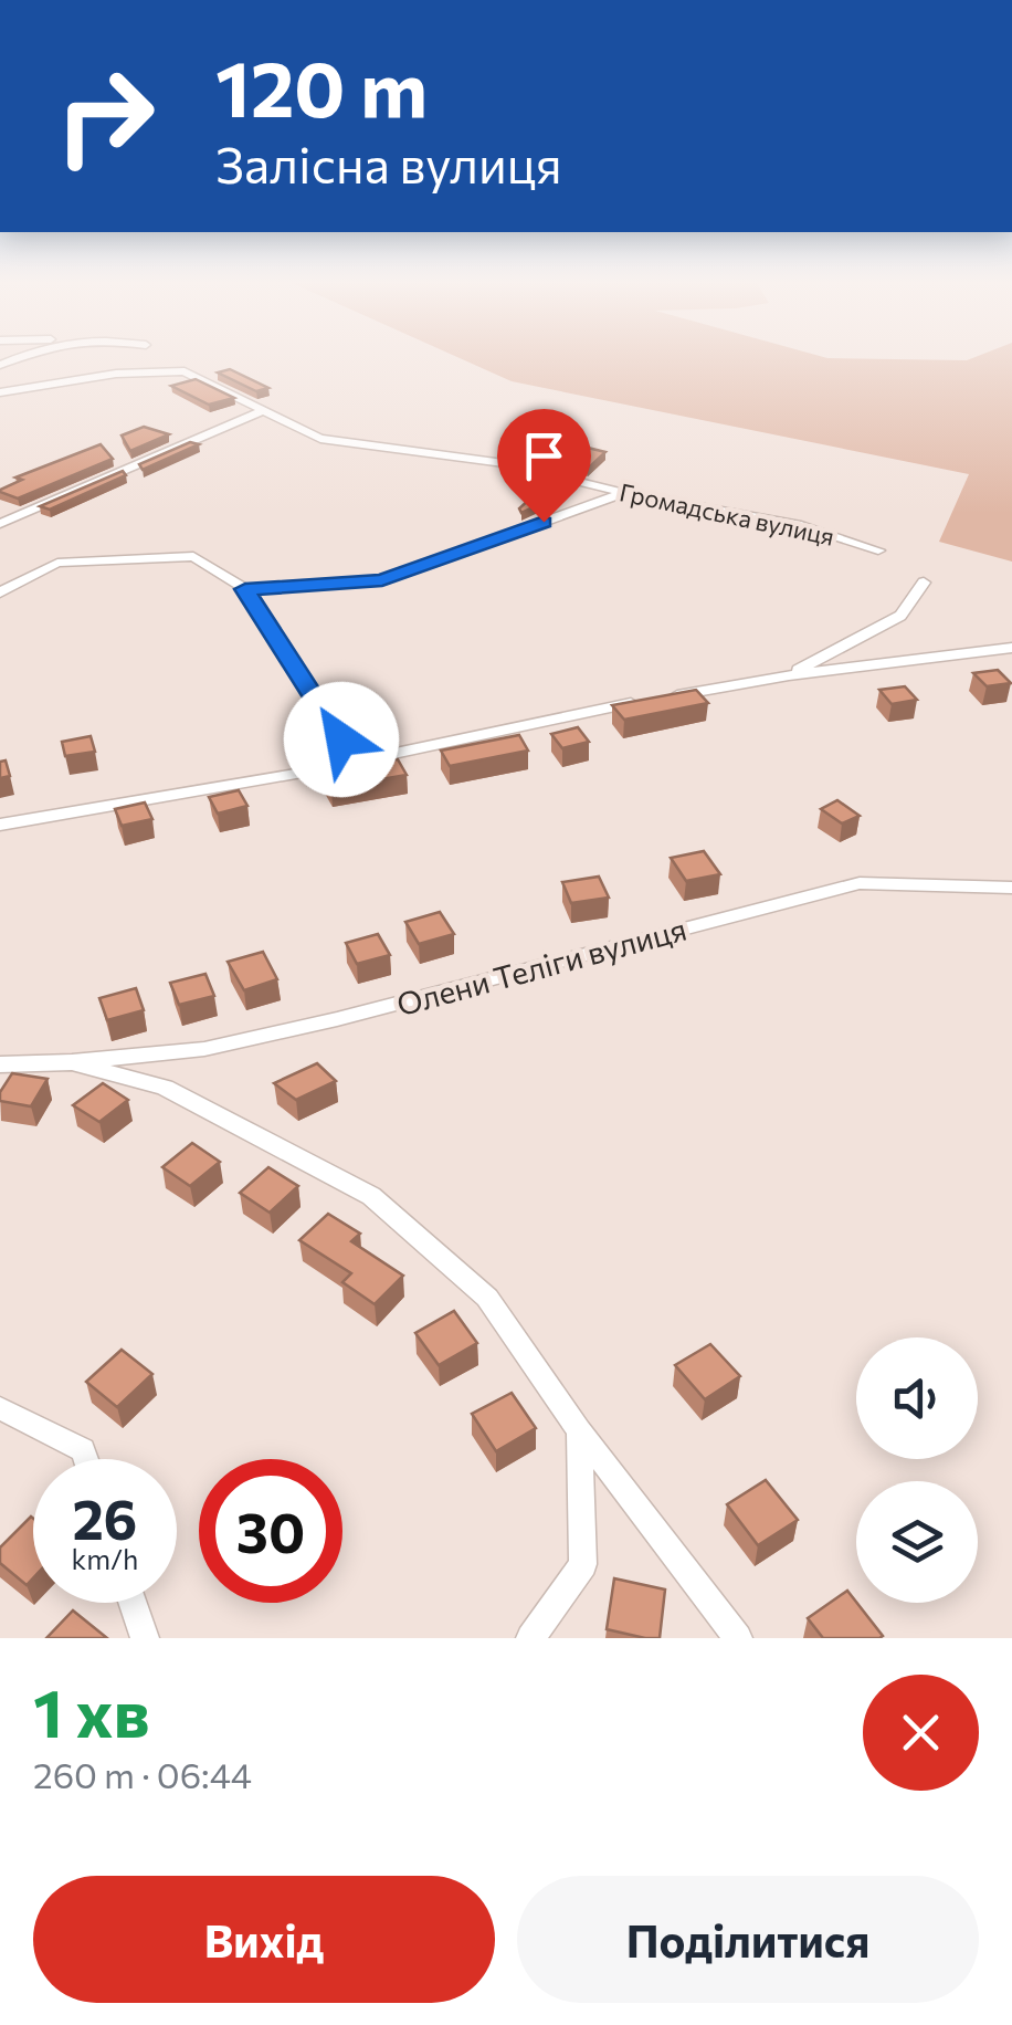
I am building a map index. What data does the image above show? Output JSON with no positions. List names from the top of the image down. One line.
{"streets":{"street":["Громадська вулиця","Олени Теліги вулиця"]},"page":{"turn":["120 m","Залісна вулиця"],"speed":"26 km/h","limit":"30","heading":["1 хв","260 m · 06:44"],"buttons":["Вихід","Поділитися"]}}
